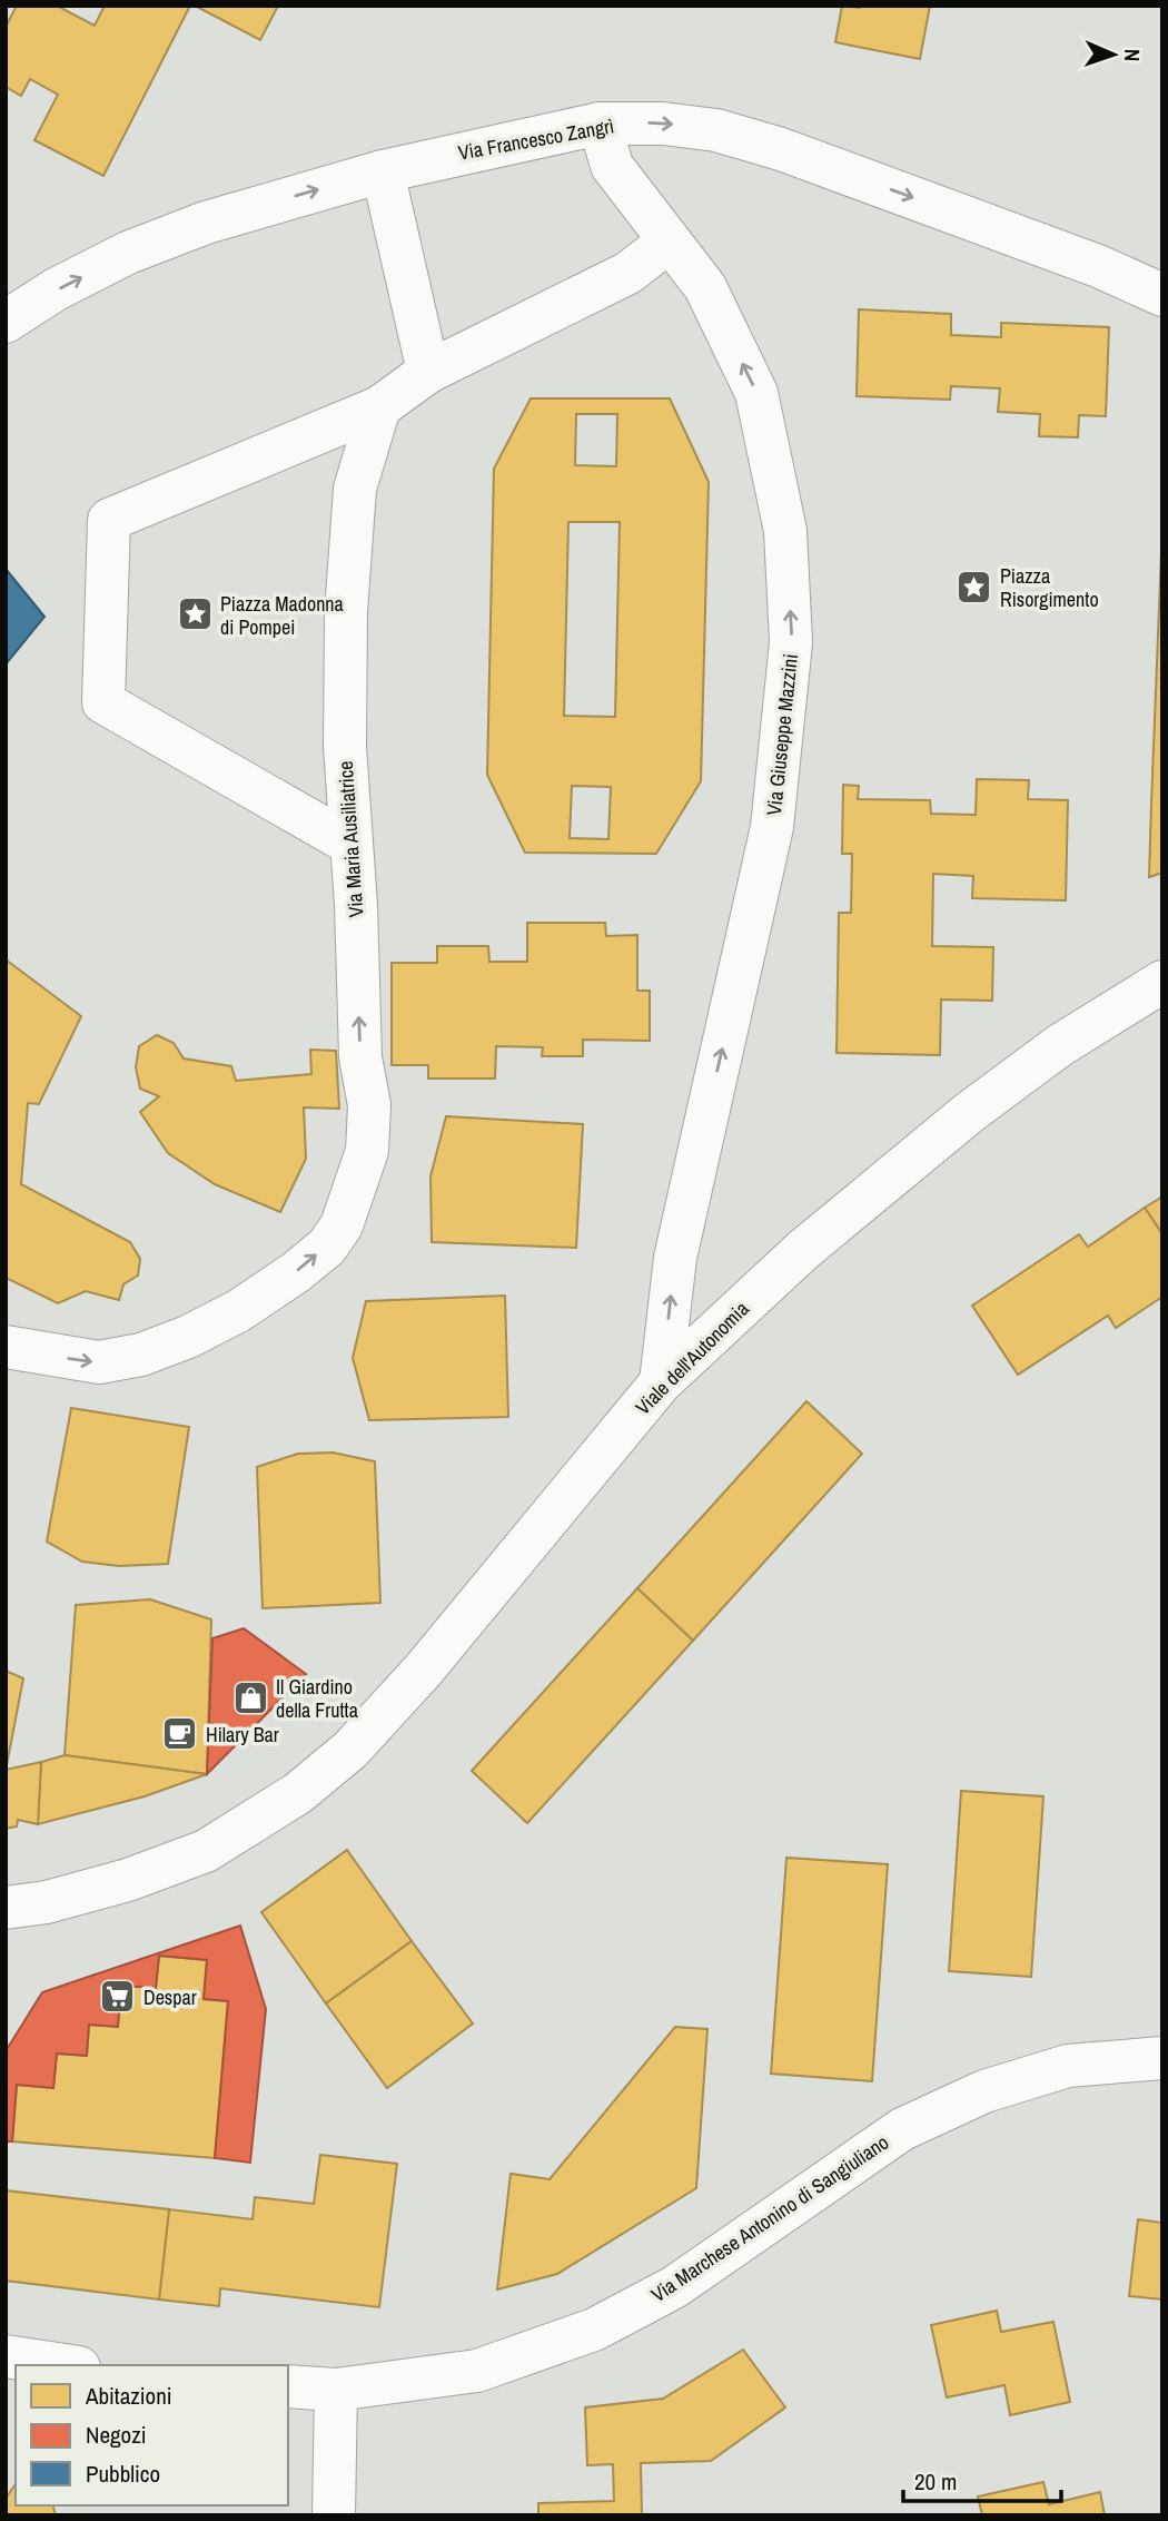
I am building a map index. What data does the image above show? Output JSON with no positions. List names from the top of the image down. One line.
{"streets":{"street":["Via Francesco Zangrì","Via Giuseppe Mazzini","Via Maria Ausiliatrice","Viale dell'Autonomia","Via Marchese Antonino di Sangiuliano"]},"crossings":[["Via Francesco Zangrì","Via Giuseppe Mazzini"],["Via Giuseppe Mazzini","Viale dell'Autonomia"]],"one_way":["Via Francesco Zangrì","Via Giuseppe Mazzini"],"places":{"place":["Piazza Risorgimento","Piazza Madonna di Pompei"],"shop":["Il Giardino della Frutta"],"cafe":["Hilary Bar"],"supermarket":["Despar"]},"legend":["Abitazioni","Negozi","Pubblico"],"scale_bar":"20 m","north":"right"}
